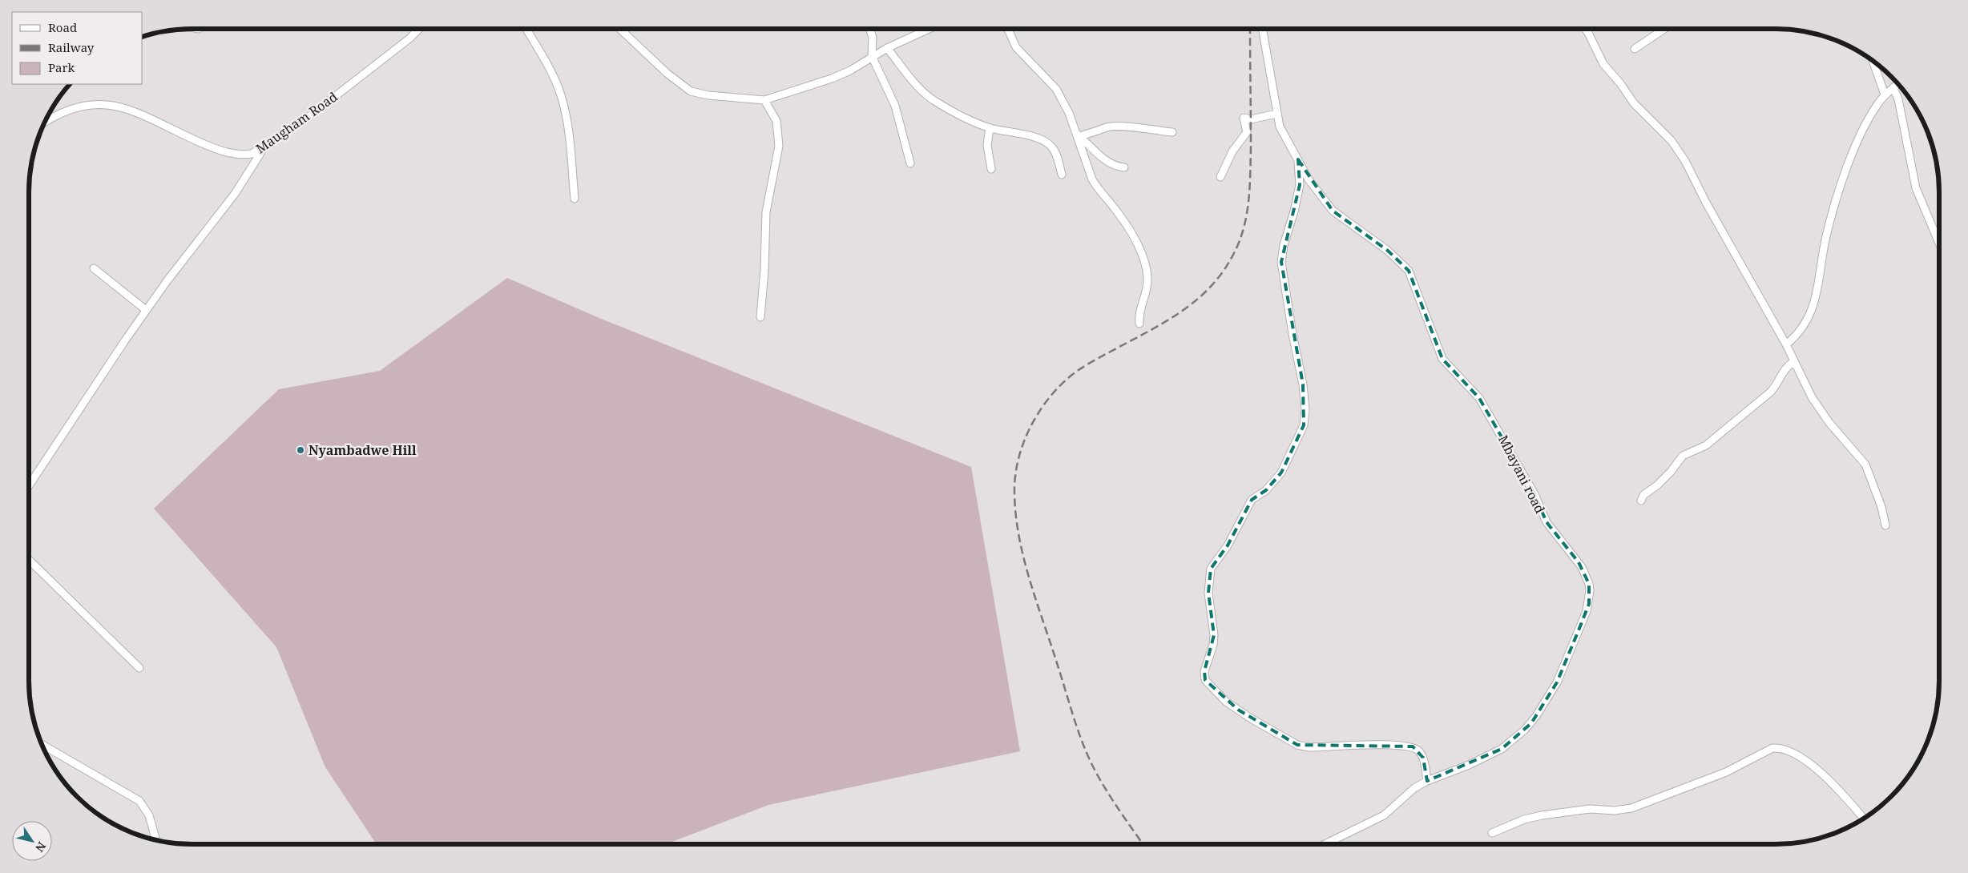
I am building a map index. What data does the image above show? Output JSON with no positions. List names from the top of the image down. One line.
{"streets":{"street":["Maugham Road","Mbayani road"]},"places":["Nyambadwe Hill"],"legend":["Road","Railway","Park"],"north":"bottom right"}
